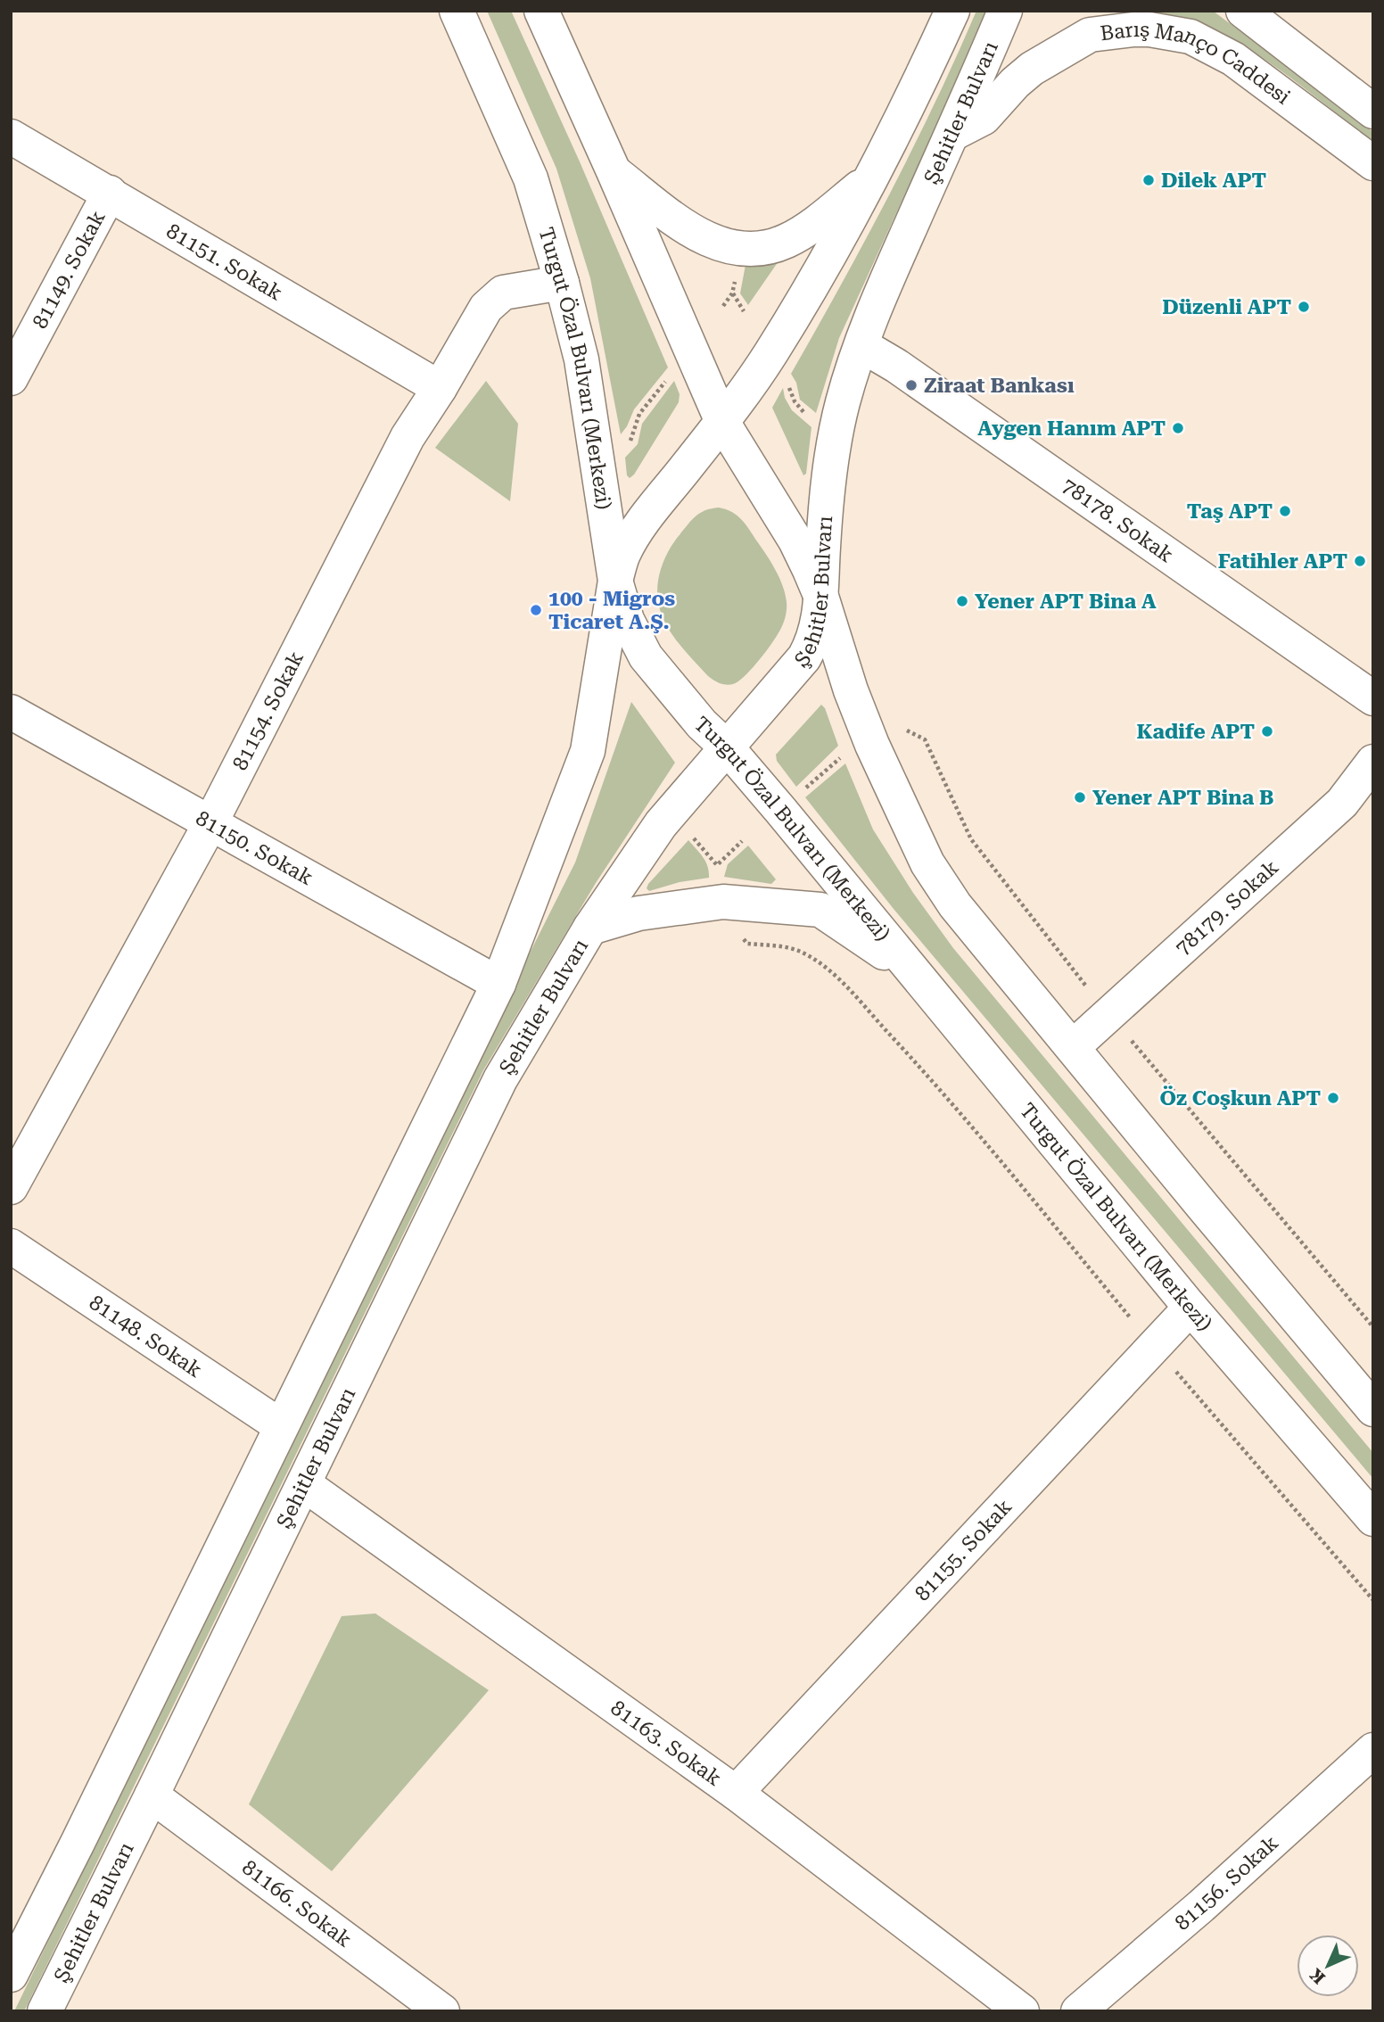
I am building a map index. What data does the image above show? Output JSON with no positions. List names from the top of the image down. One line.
{"streets":{"main road":["Barış Manço Caddesi","Şehitler Bulvarı","81151. Sokak","81149. Sokak","Turgut Özal Bulvarı (Merkezi)","78178. Sokak","81154. Sokak","81150. Sokak","78179. Sokak","81148. Sokak","81155. Sokak","81163. Sokak","81156. Sokak","81166. Sokak"]},"crossings":[["Barış Manço Caddesi","Şehitler Bulvarı"],["Şehitler Bulvarı","Turgut Özal Bulvarı (Merkezi)"],["Şehitler Bulvarı","78178. Sokak"],["Şehitler Bulvarı","81163. Sokak"],["Şehitler Bulvarı","81166. Sokak"],["81151. Sokak","81149. Sokak"],["81151. Sokak","81154. Sokak"],["Turgut Özal Bulvarı (Merkezi)","81154. Sokak"],["Turgut Özal Bulvarı (Merkezi)","81155. Sokak"],["81154. Sokak","81150. Sokak"],["81155. Sokak","81163. Sokak"]],"places":["Dilek APT","Düzenli APT","Ziraat Bankası","Aygen Hanım APT","Taş APT","Fatihler APT","Yener APT Bina A","100 - Migros Ticaret A.Ş.","Kadife APT","Yener APT Bina B","Öz Coşkun APT"],"north":"bottom left"}
